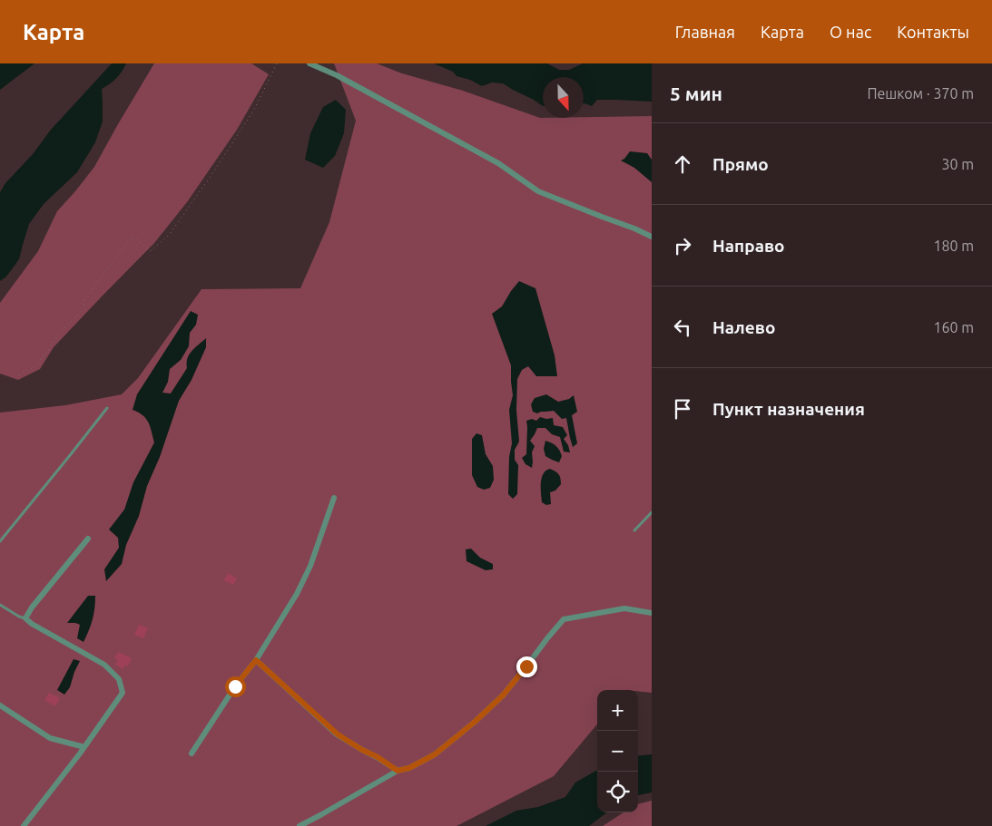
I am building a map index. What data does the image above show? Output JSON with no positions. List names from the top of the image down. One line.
{"north":"bottom","page":{"header":"Карта","nav":["Главная","Карта","О нас","Контакты"],"heading":["5 мин","Пешком · 370 m"],"list":[["Прямо","30 m"],["Направо","180 m"],["Налево","160 m"],"Пункт назначения"],"map_buttons":["+","−"]}}
